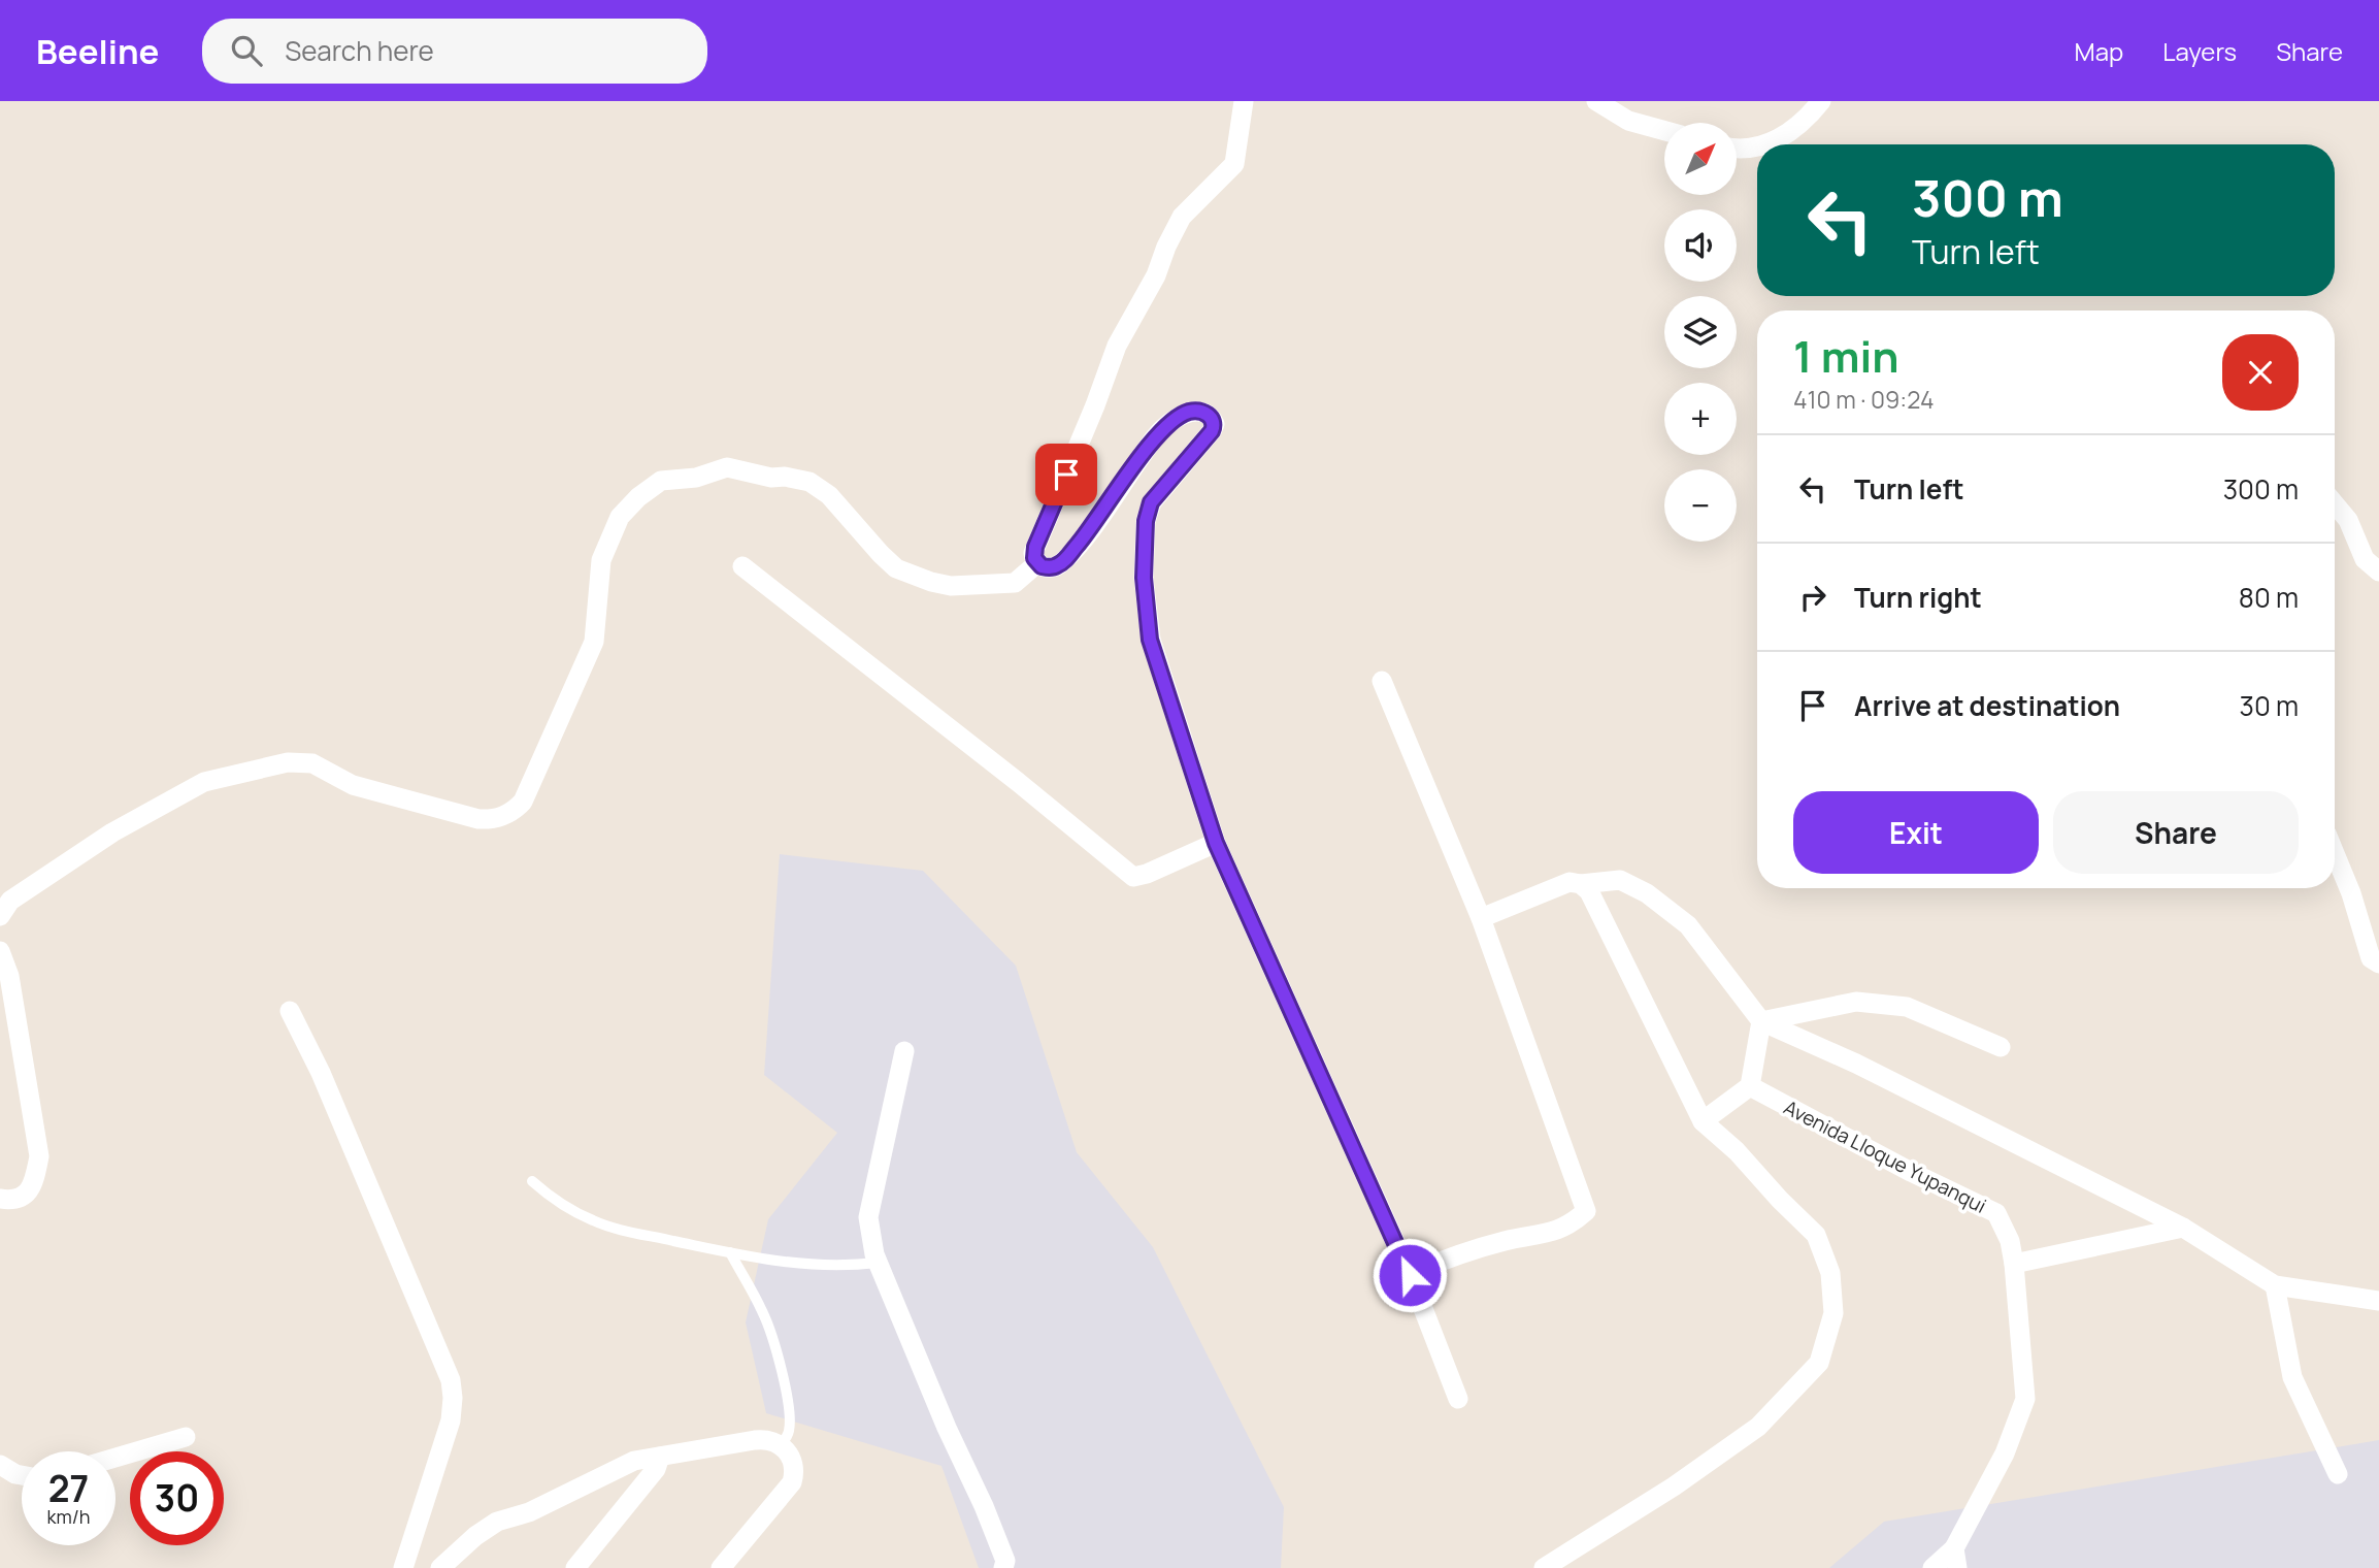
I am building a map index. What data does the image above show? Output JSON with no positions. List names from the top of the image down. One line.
{"streets":{"street":["Avenida Lloque Yupanqui"]},"north":"top right","page":{"header":"Beeline","search":"Search here","nav":["Map","Layers","Share"],"map_buttons":["+","−"],"turn":["300 m","Turn left"],"heading":["1 min","410 m · 09:24"],"list":[{"name":"Turn left","value":"300 m"},{"name":"Turn right","value":"80 m"},{"name":"Arrive at destination","value":"30 m"}],"buttons":["Exit","Share"],"speed":"27 km/h","limit":"30"}}
